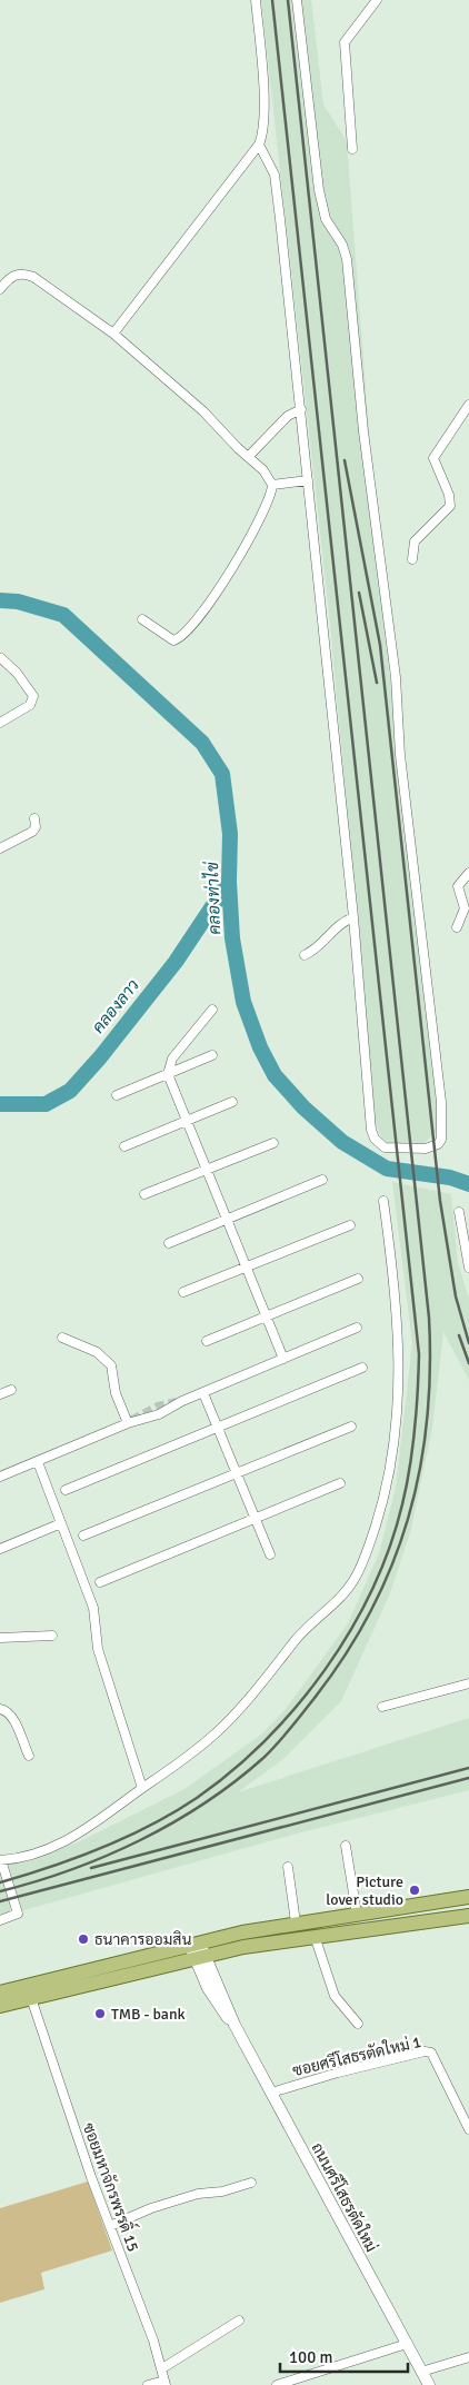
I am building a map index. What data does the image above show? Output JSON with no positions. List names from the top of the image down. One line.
{"streets":{"street":["ซอยศรีโสธรตัดใหม่ 1","ซอยมหาจักรพรรดิ์ 15","ถนนศรีโสธรตัดใหม่"]},"crossings":[["ซอยศรีโสธรตัดใหม่ 1","ถนนศรีโสธรตัดใหม่"]],"water":["คลองท่าไข่","คลองลาว"],"places":["Picture lover studio","ธนาคารออมสิน","TMB - bank"],"scale_bar":"100 m"}
